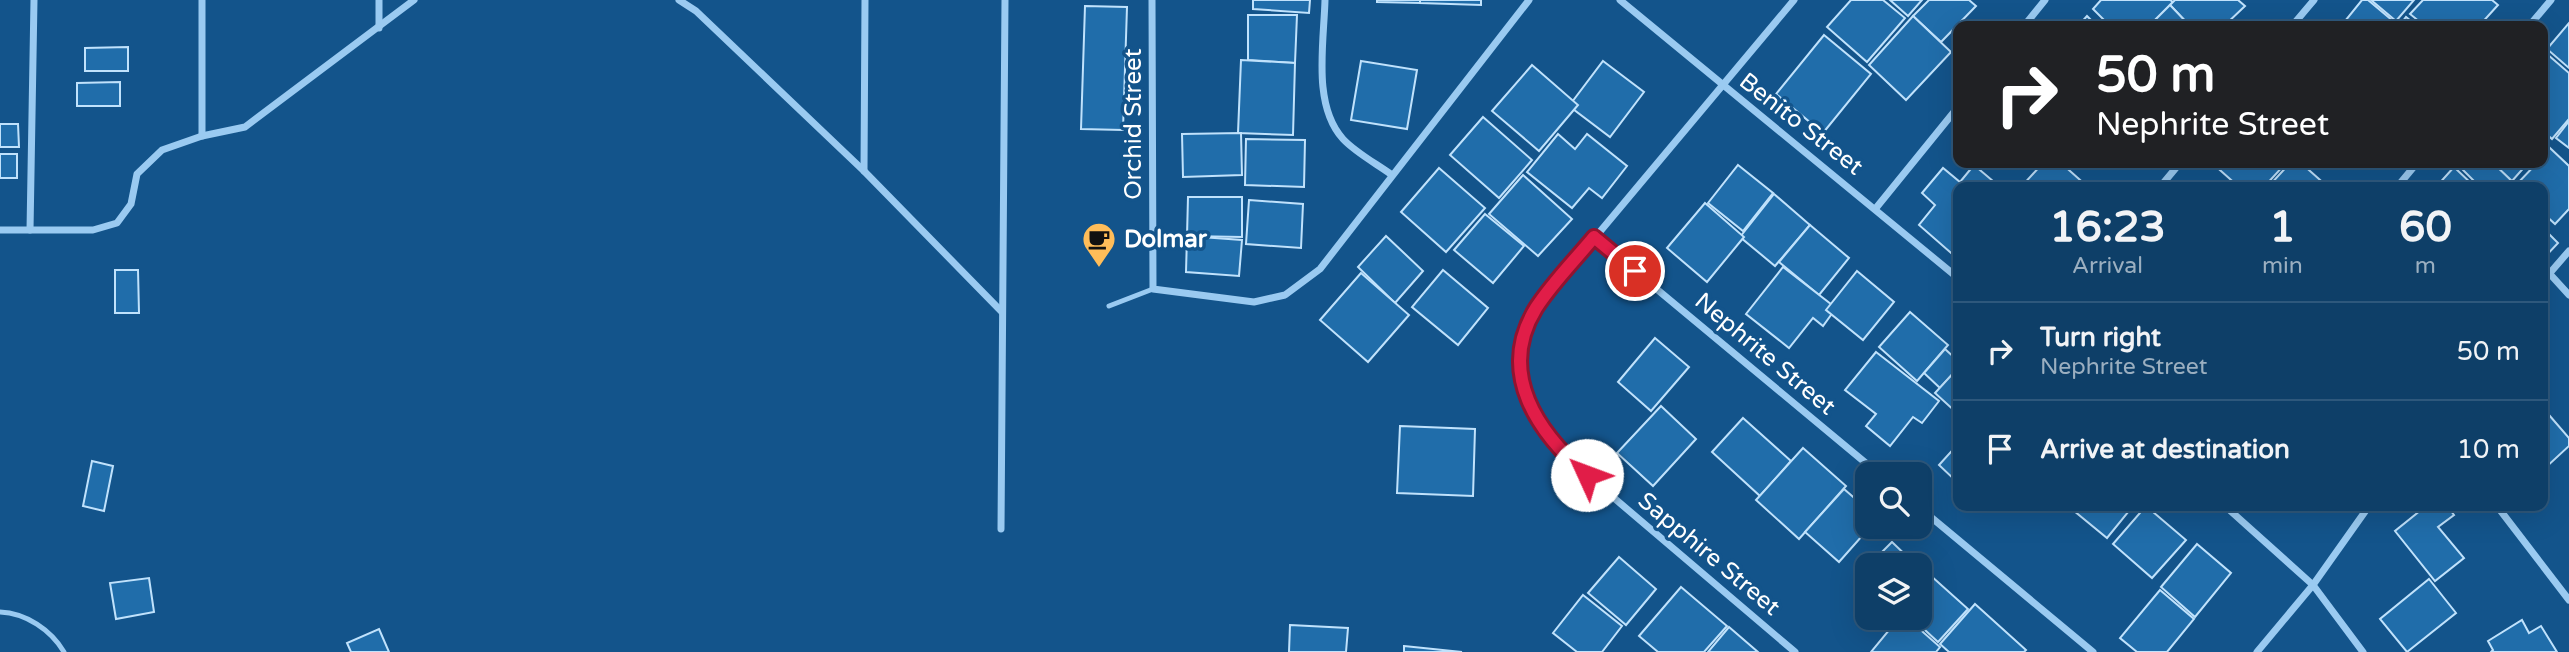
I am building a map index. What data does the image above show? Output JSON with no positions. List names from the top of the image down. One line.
{"streets":{"street":["Orchid Street","Benito Street","Nephrite Street","Sapphire Street"]},"crossings":[["Benito Street","Sapphire Street"],["Nephrite Street","Sapphire Street"]],"places":{"cafe":["Dolmar"]},"page":{"turn":["50 m","Nephrite Street"],"eta":["16:23","Arrival","1","min","60","m"],"list":[{"name":"Turn right","note":"Nephrite Street","value":"50 m"},{"name":"Arrive at destination","value":"10 m"}]}}
